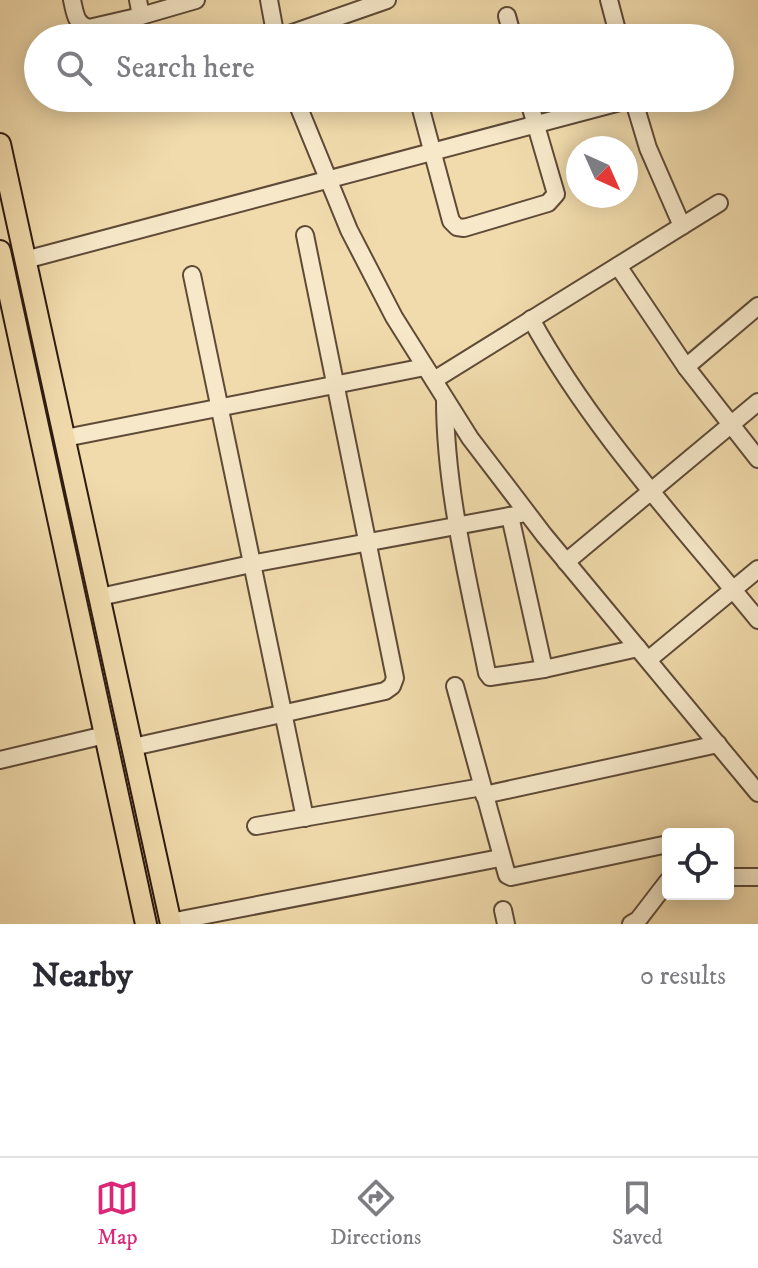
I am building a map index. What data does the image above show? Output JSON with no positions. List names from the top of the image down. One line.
{"north":"bottom right","page":{"search":"Search here","heading":["Nearby","0 results"],"nav":["Map","Directions","Saved"]}}
